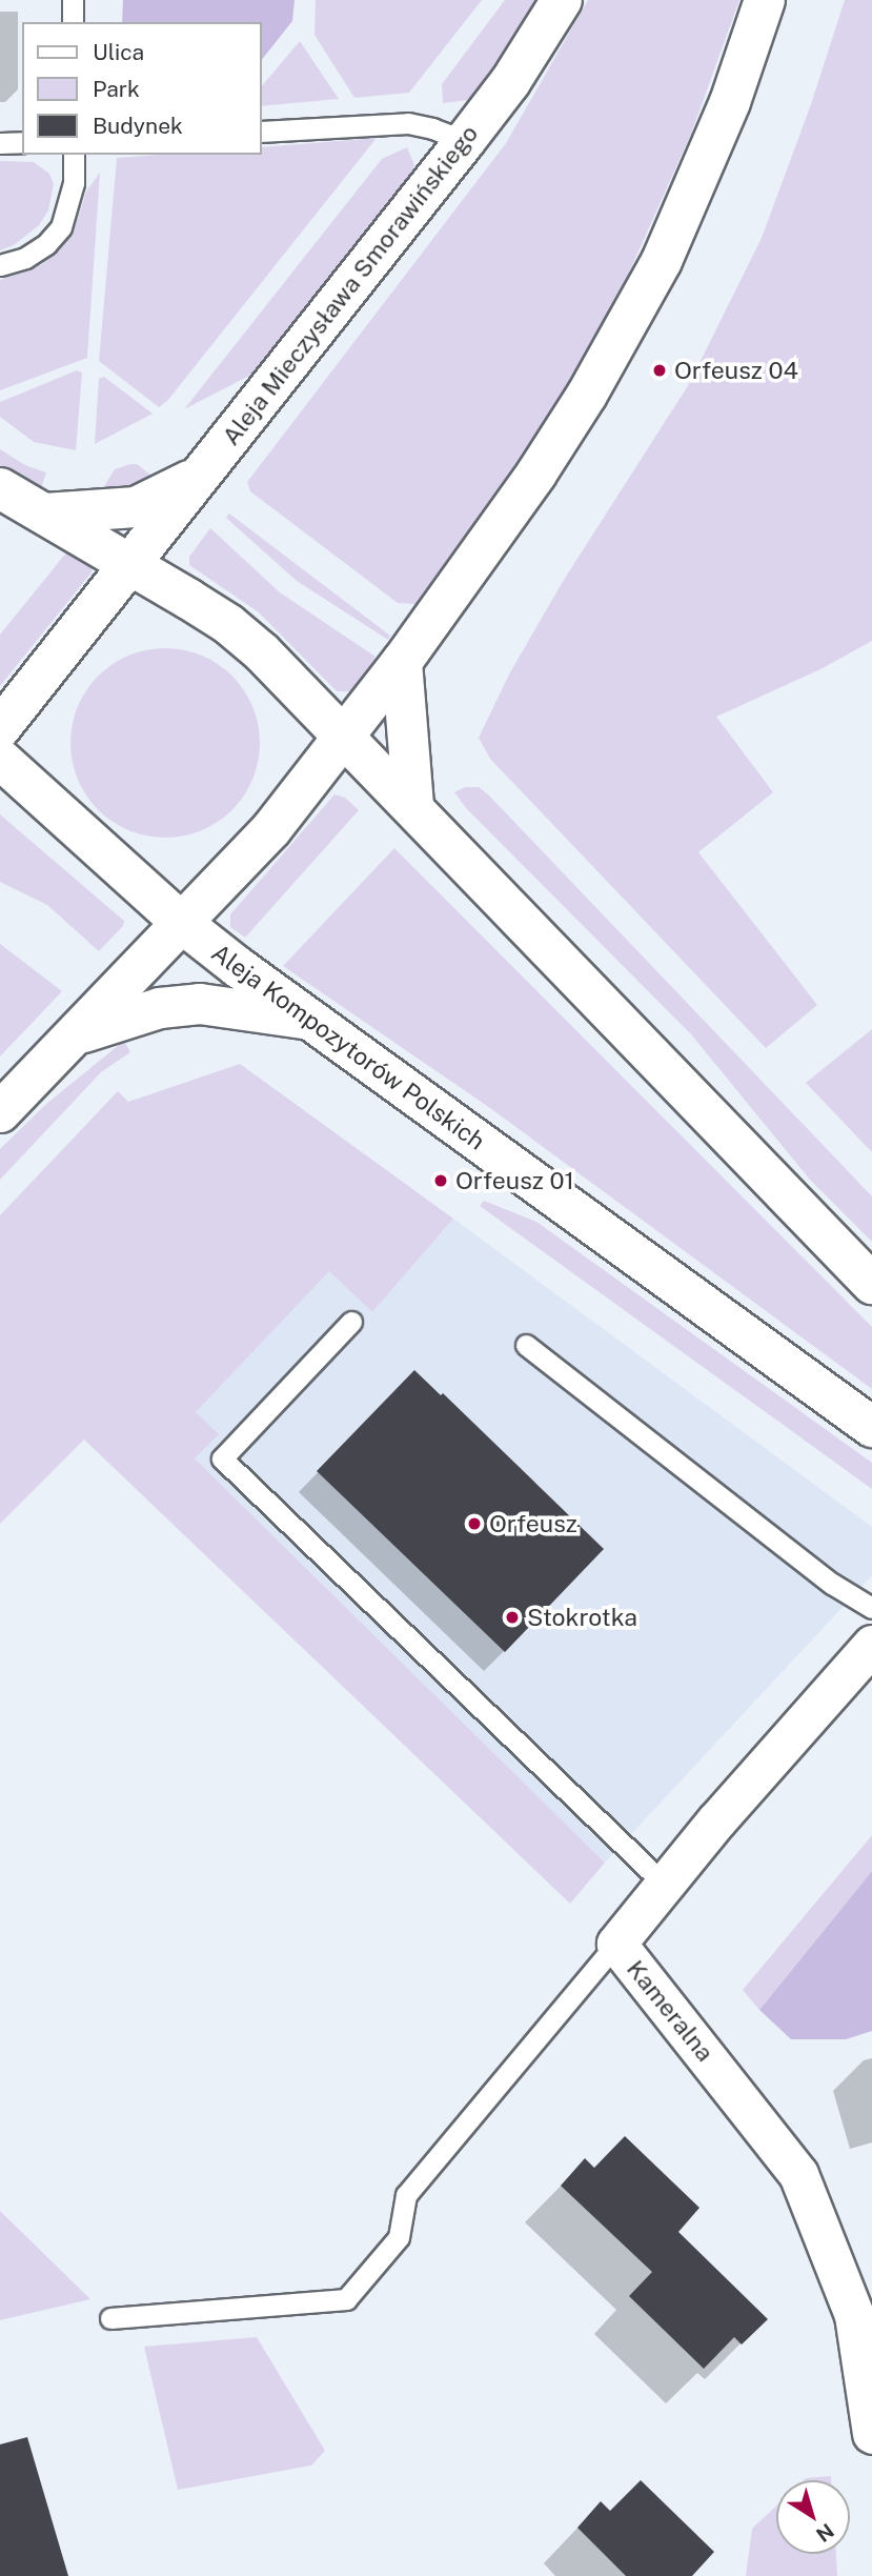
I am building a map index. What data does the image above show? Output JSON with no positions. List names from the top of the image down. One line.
{"streets":{"street":["Aleja Mieczysława Smorawińskiego","Aleja Kompozytorów Polskich","Kameralna"]},"places":["Orfeusz 04","Orfeusz 01","Orfeusz","Stokrotka"],"legend":["Ulica","Park","Budynek"],"north":"bottom right"}
